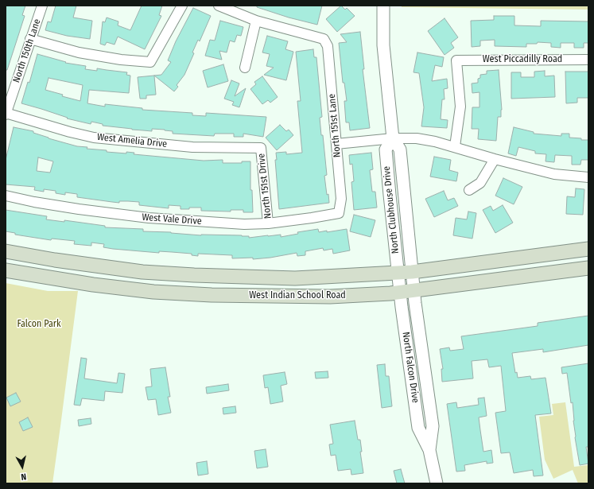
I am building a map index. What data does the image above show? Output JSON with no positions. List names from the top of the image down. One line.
{"streets":{"main road":["West Indian School Road"],"street":["North 150th Lane","West Piccadilly Road","North 151st Lane","West Amelia Drive","North 151st Drive","North Clubhouse Drive","West Vale Drive","North Falcon Drive"]},"crossings":[["North 150th Lane","West Amelia Drive"],["North 151st Lane","West Vale Drive"],["West Amelia Drive","North 151st Drive"],["North 151st Drive","West Vale Drive"],["North Clubhouse Drive","West Indian School Road"],["North Clubhouse Drive","North Falcon Drive"],["West Indian School Road","North Falcon Drive"]],"parks":["Falcon Park"],"north":"bottom"}
